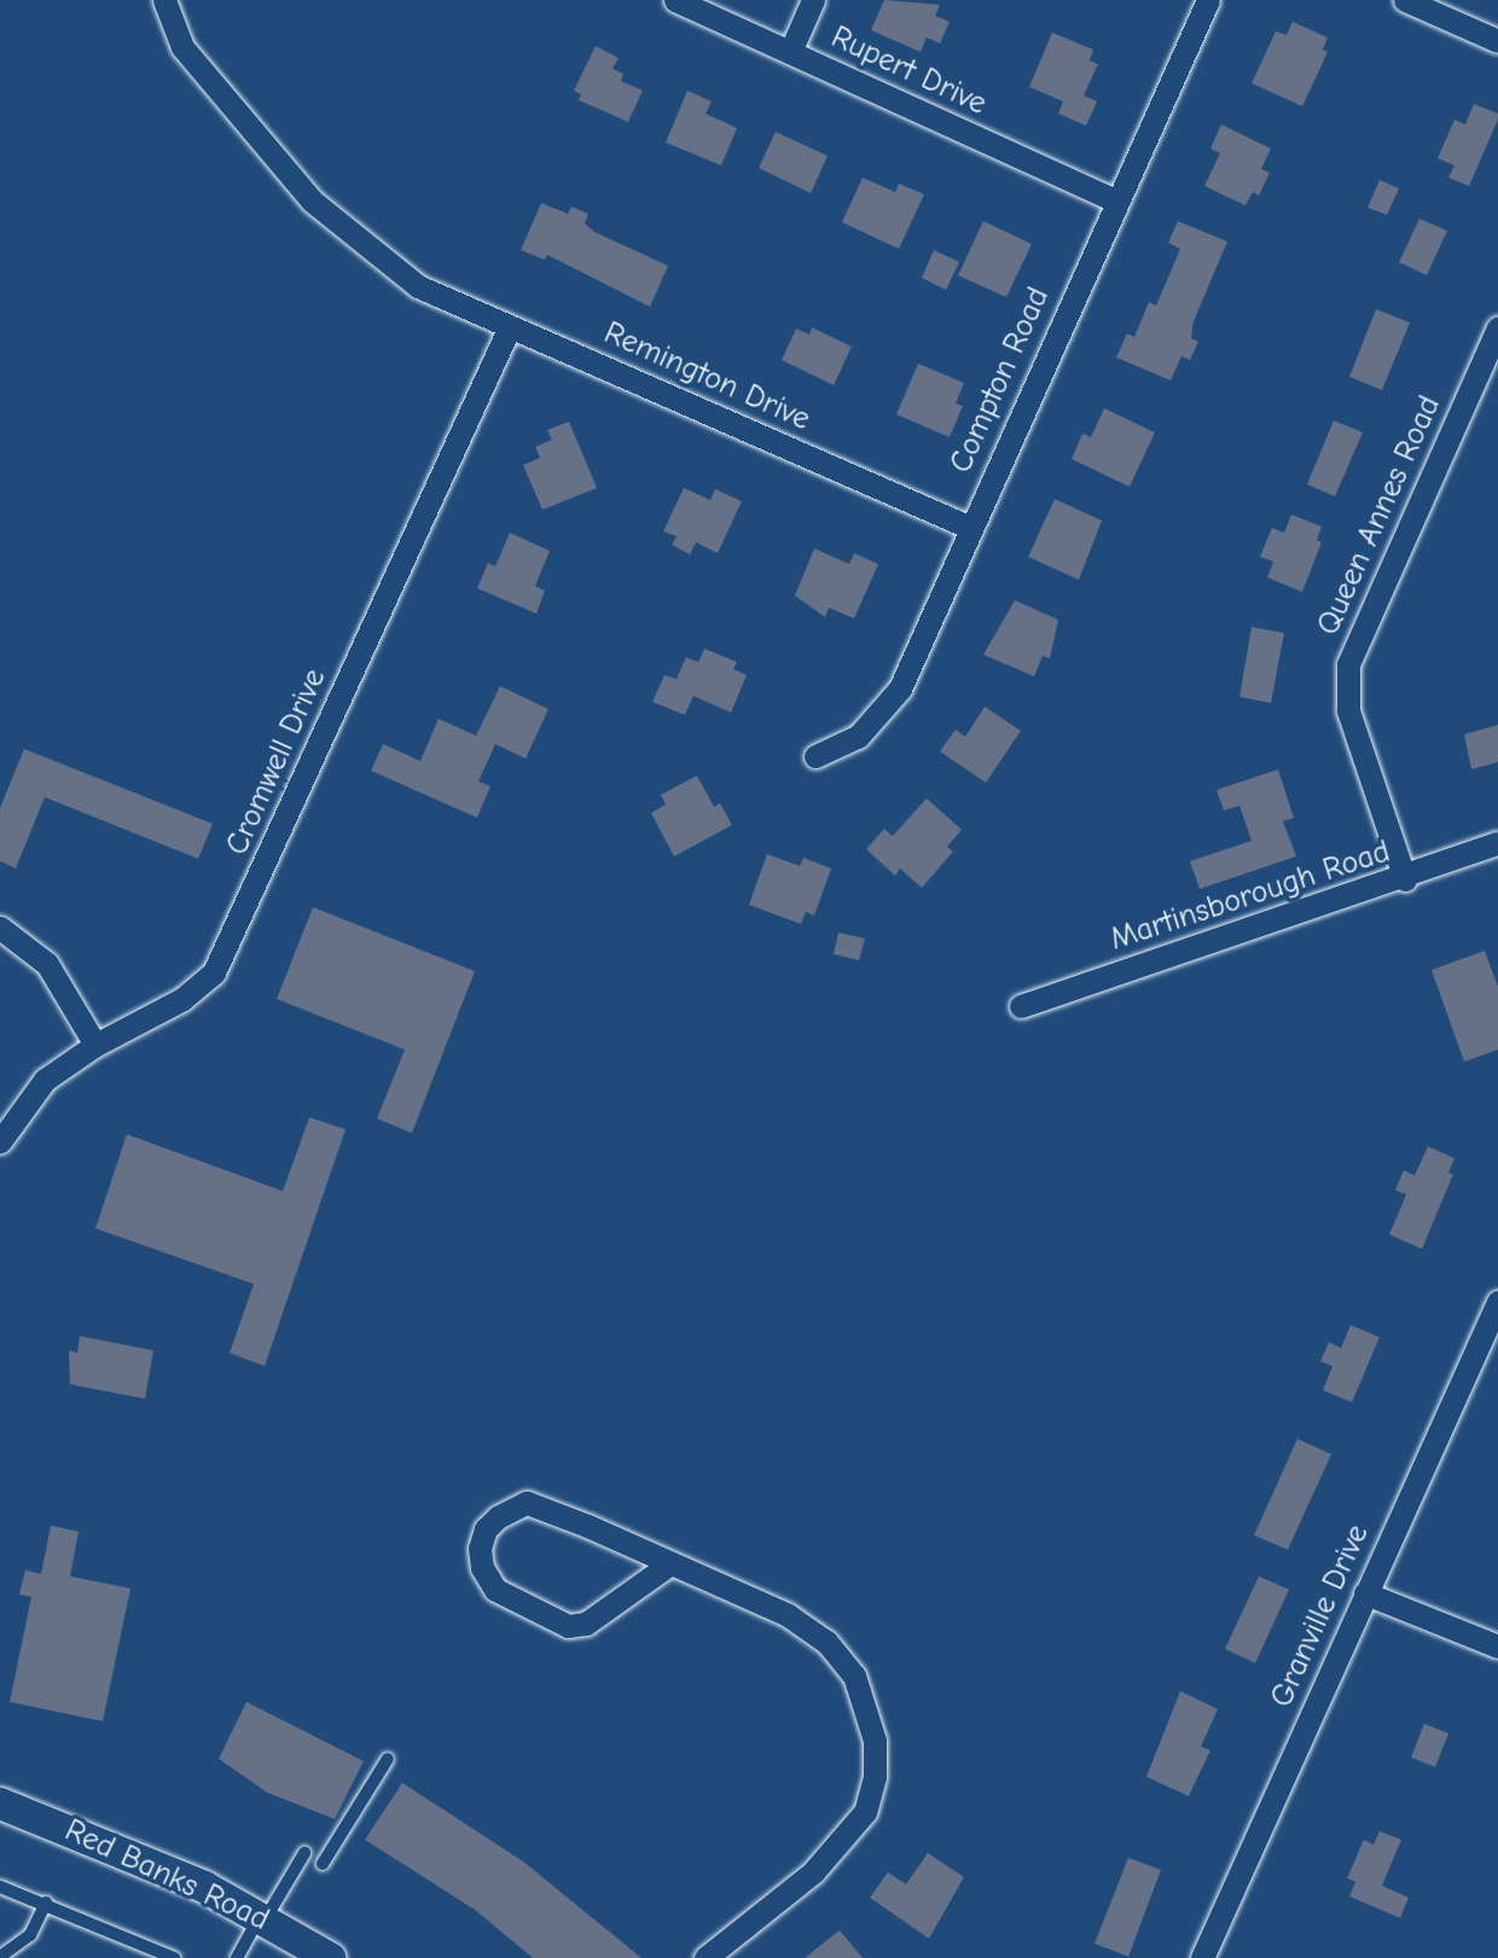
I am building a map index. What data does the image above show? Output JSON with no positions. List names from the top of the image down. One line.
{"streets":{"street":["Rupert Drive","Remington Drive","Compton Road","Queen Annes Road","Cromwell Drive","Martinsborough Road","Granville Drive","Red Banks Road"]},"crossings":[["Rupert Drive","Compton Road"],["Remington Drive","Compton Road"],["Remington Drive","Cromwell Drive"],["Queen Annes Road","Martinsborough Road"]]}
